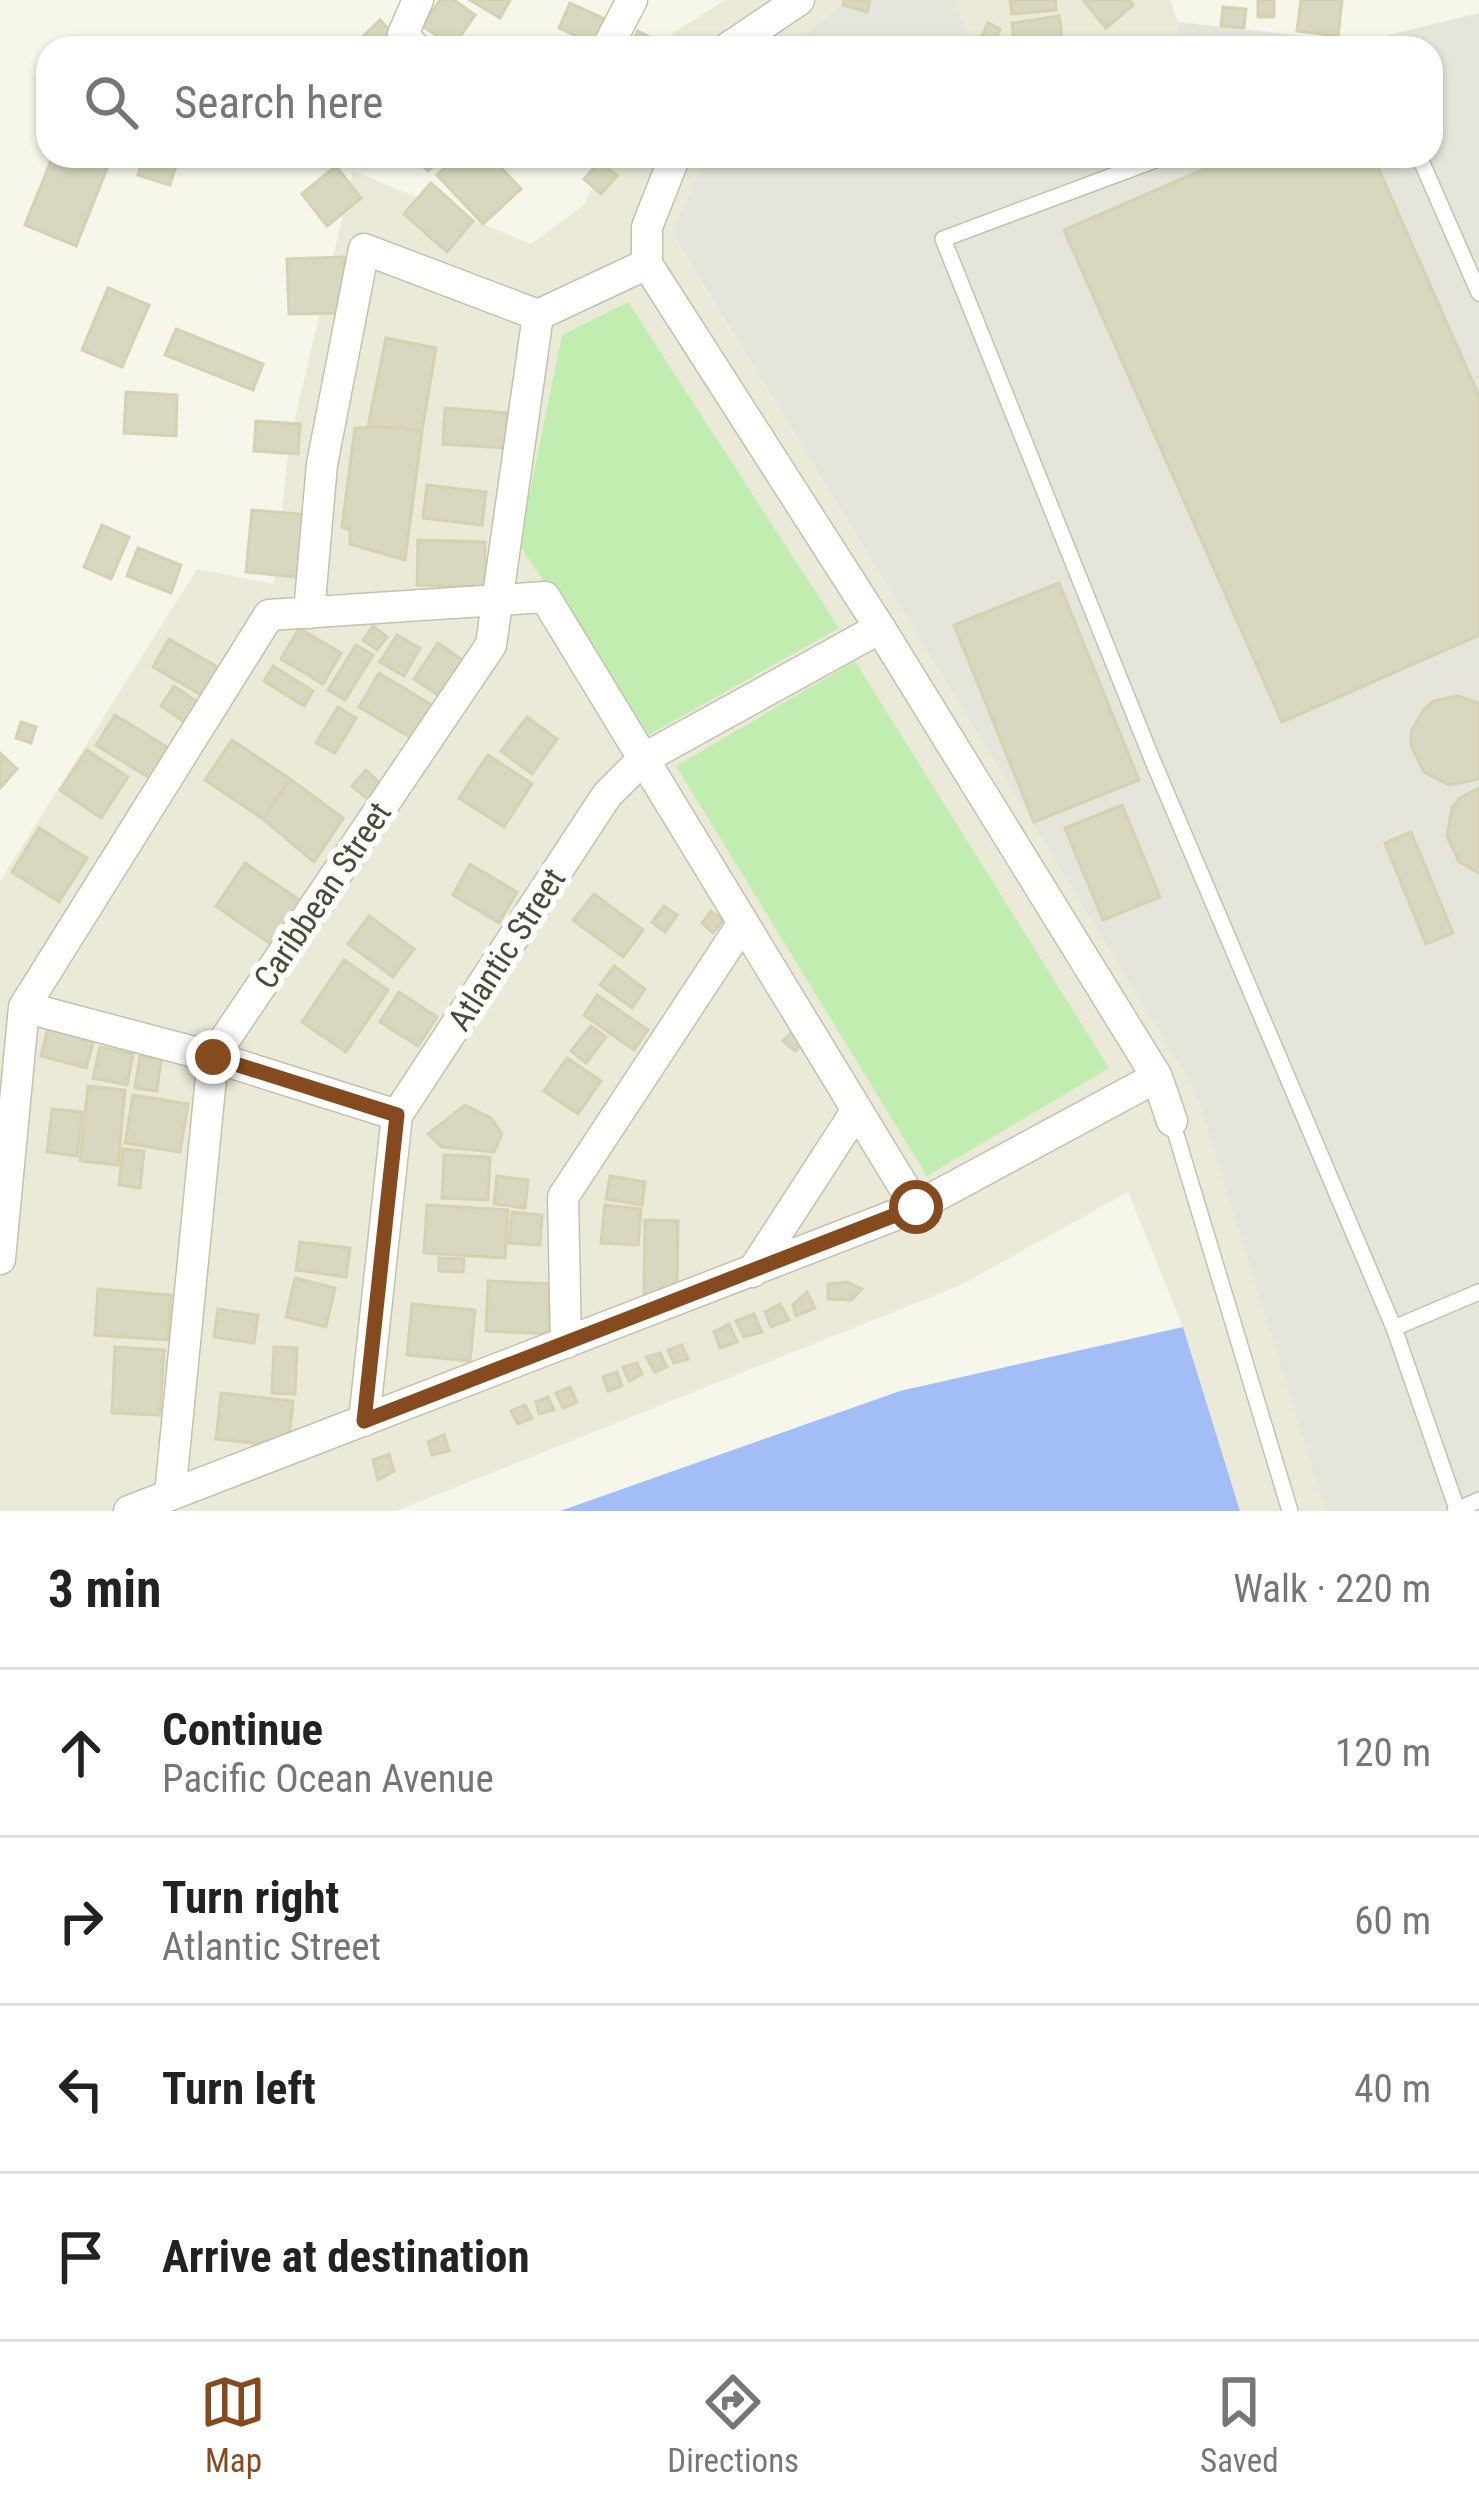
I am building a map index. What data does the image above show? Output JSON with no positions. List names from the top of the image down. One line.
{"streets":{"street":["Caribbean Street","Atlantic Street"]},"page":{"search":"Search here","heading":["3 min","Walk · 220 m"],"list":[["Continue","Pacific Ocean Avenue","120 m"],["Turn right","Atlantic Street","60 m"],["Turn left","40 m"],"Arrive at destination"],"nav":["Map","Directions","Saved"]}}
